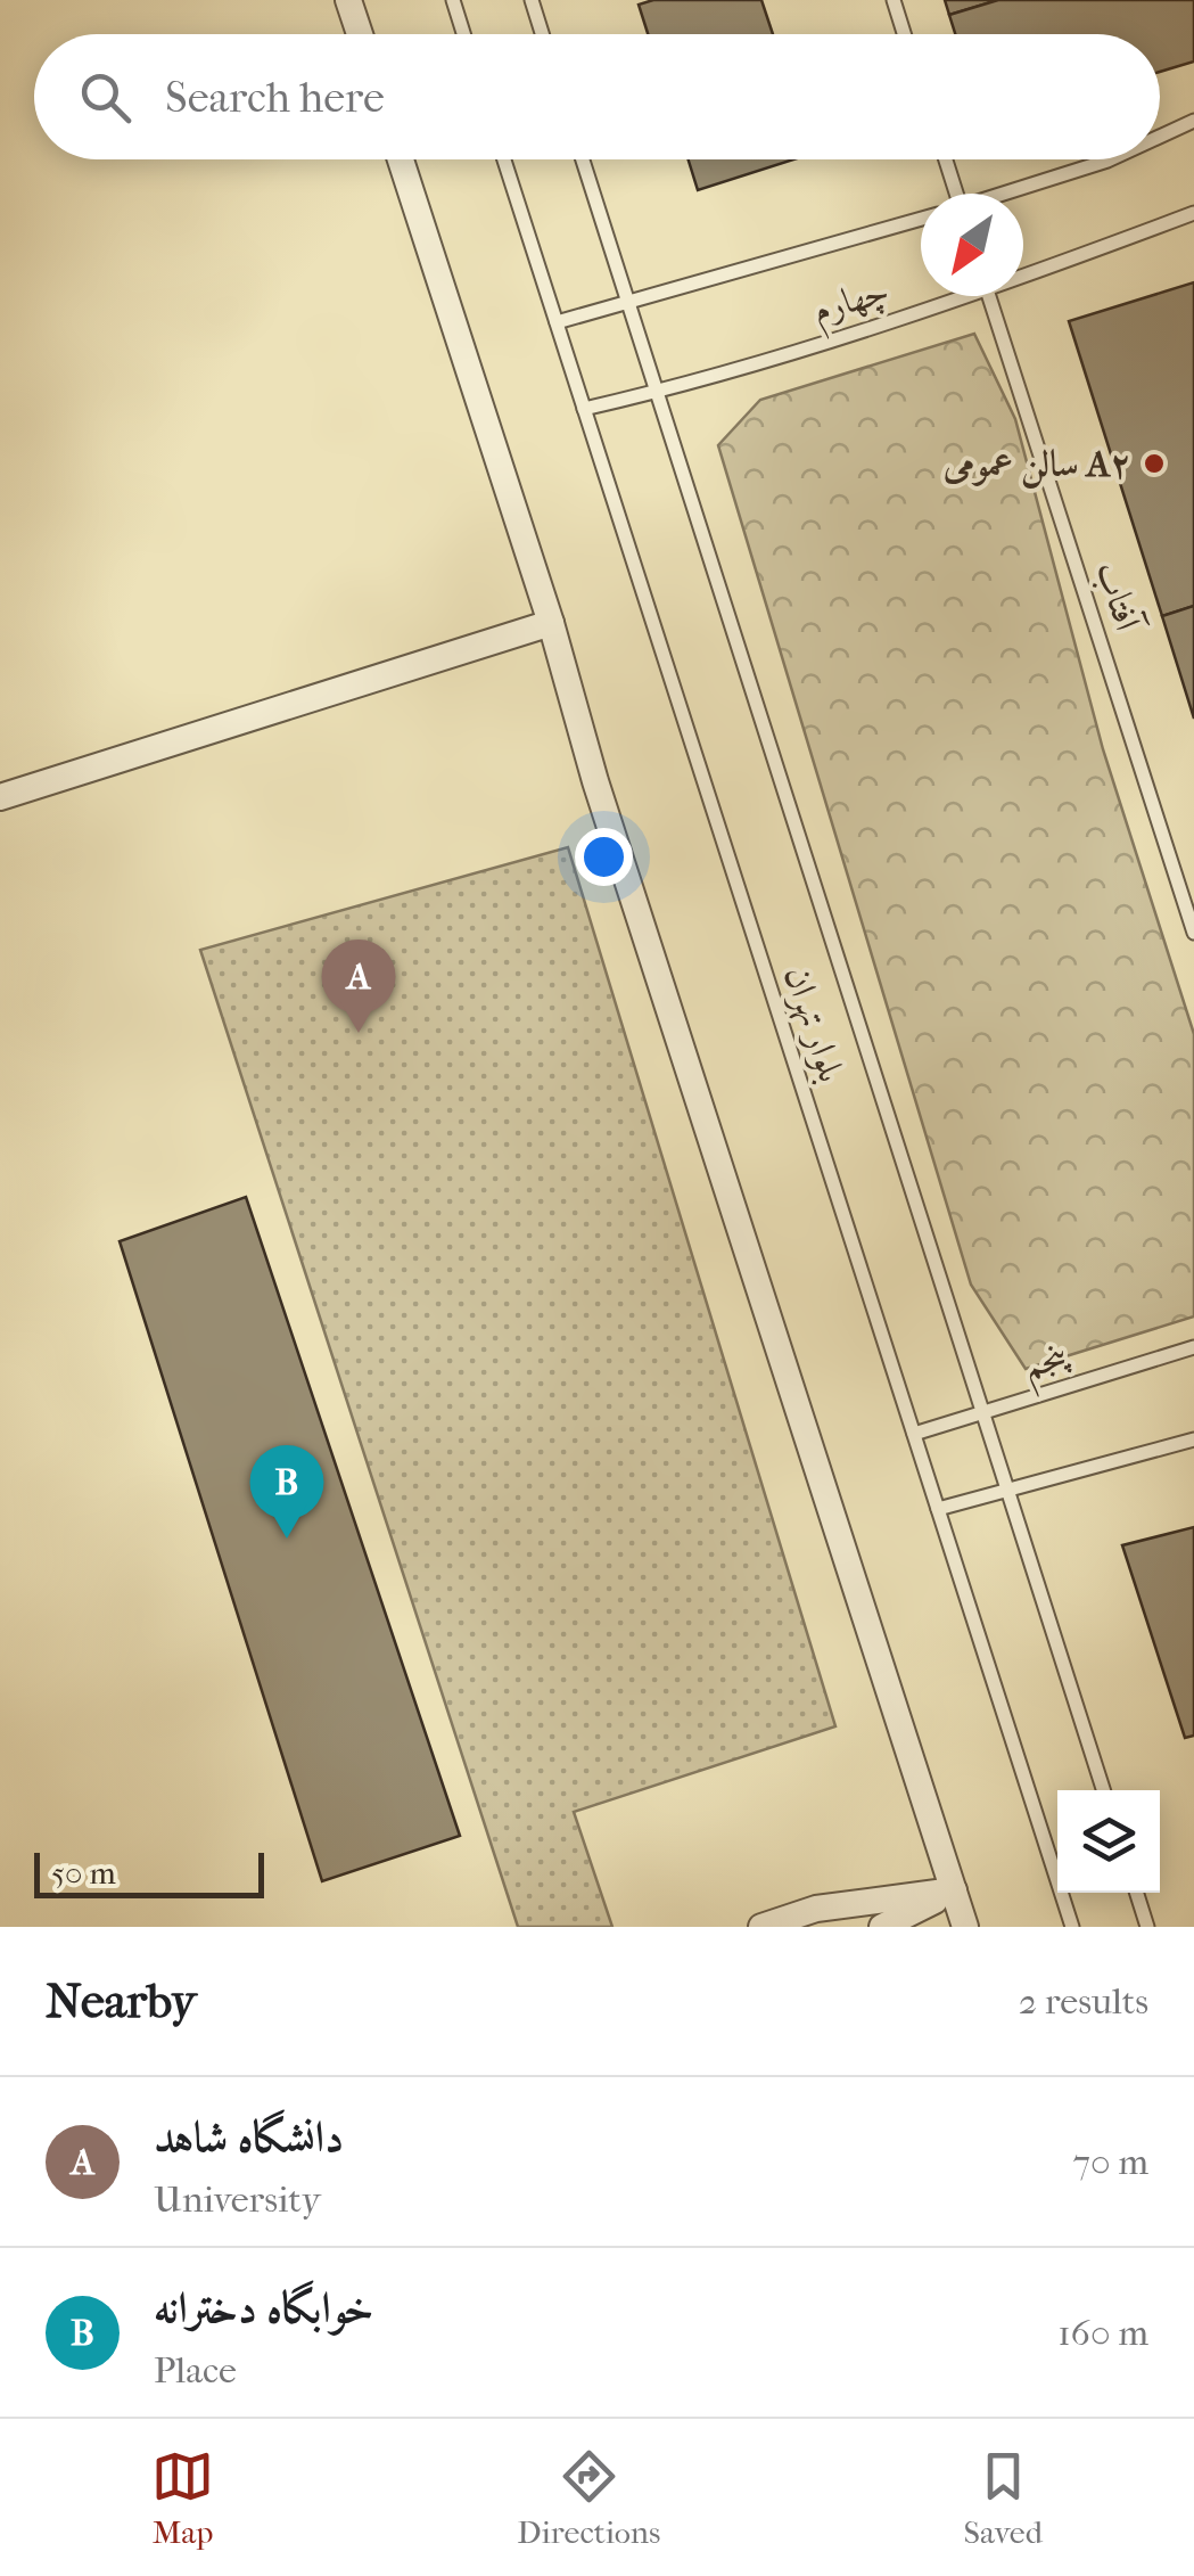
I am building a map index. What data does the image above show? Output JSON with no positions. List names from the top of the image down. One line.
{"streets":{"lane":["چهارم","آفتاب","بلوار تهران","پنجم"]},"crossings":[["چهارم","بلوار تهران"],["بلوار تهران","پنجم"]],"places":["سالن عمومی A۲"],"scale_bar":"50 m","north":"bottom left","page":{"search":"Search here","pins":["A","B"],"scale":"50 m","heading":["Nearby","2 results"],"list":[{"mark":"A","name":"دانشگاه شاهد","note":"University","value":"70 m"},{"mark":"B","name":"خوابگاه دخترانه","note":"Place","value":"160 m"}],"nav":["Map","Directions","Saved"]}}
